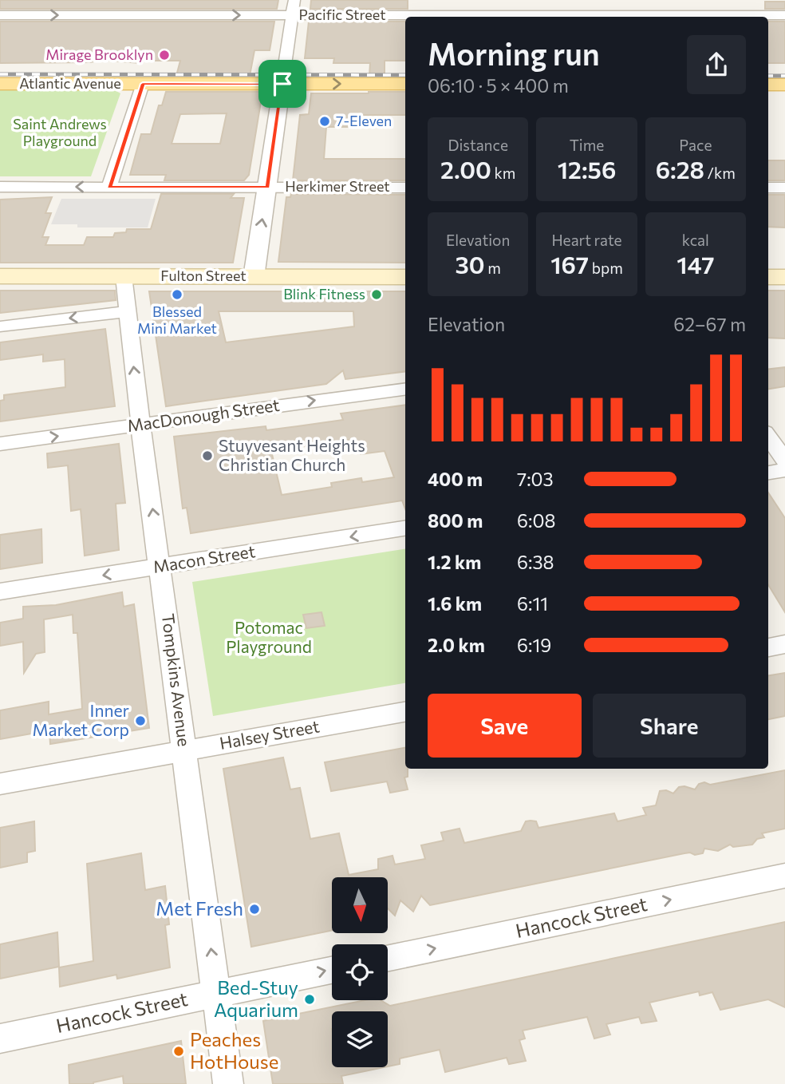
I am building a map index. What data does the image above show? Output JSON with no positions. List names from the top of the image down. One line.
{"streets":{"main road":["Atlantic Avenue","Fulton Street"],"street":["Pacific Street","Herkimer Street","MacDonough Street","Macon Street","Tompkins Avenue","Halsey Street","Hancock Street"]},"crossings":[["Fulton Street","Tompkins Avenue"],["MacDonough Street","Tompkins Avenue"],["Macon Street","Tompkins Avenue"],["Tompkins Avenue","Halsey Street"],["Tompkins Avenue","Hancock Street"]],"one_way":["Pacific Street","Macon Street","Tompkins Avenue","Hancock Street"],"parks":["Saint Andrews Playground","Potomac Playground"],"places":["Mirage Brooklyn","7-Eleven","Blessed Mini Market","Blink Fitness","Stuyvesant Heights Christian Church","Inner Market Corp","Met Fresh","Bed-Stuy Aquarium","Peaches HotHouse"],"north":"bottom","page":{"heading":["Morning run","06:10 · 5 × 400 m"],"stats":[["Distance","2.00 km"],["Time","12:56"],["Pace","6:28 /km"],["Elevation","30 m"],["Heart rate","167 bpm"],["kcal","147"]],"chart":["Elevation","62–67 m"],"list":[{"name":"400 m","note":"7:03"},{"name":"800 m","note":"6:08"},{"name":"1.2 km","note":"6:38"},{"name":"1.6 km","note":"6:11"},{"name":"2.0 km","note":"6:19"}],"buttons":["Save","Share"]}}
